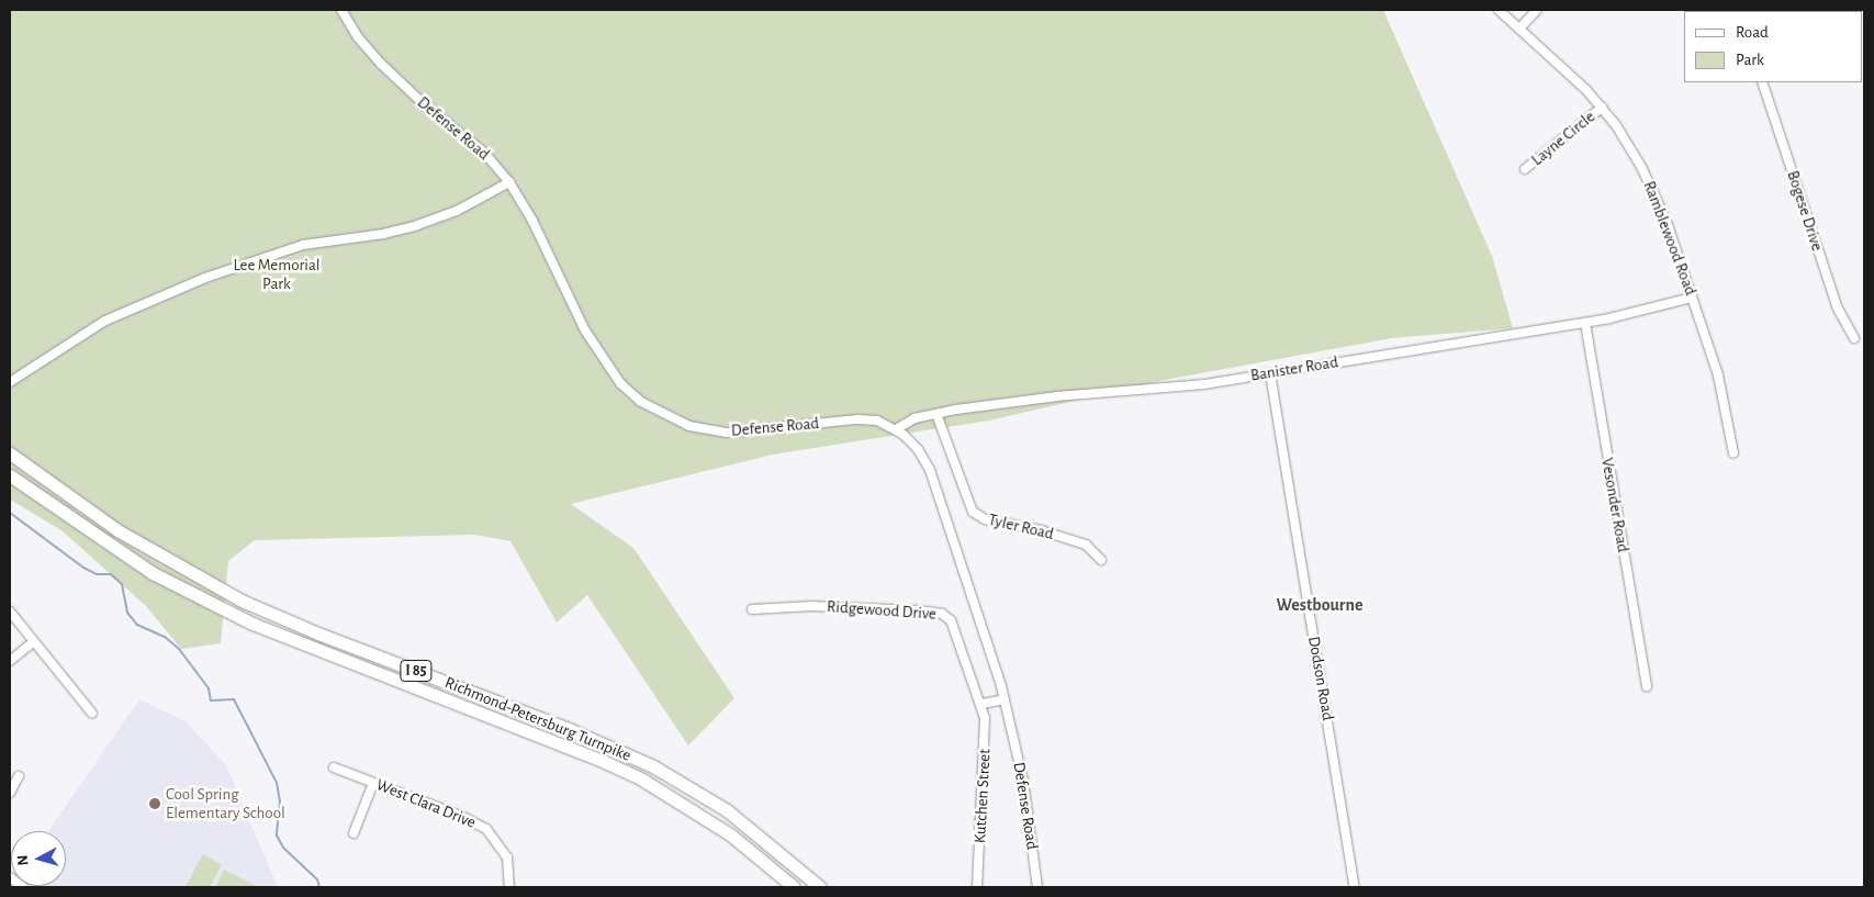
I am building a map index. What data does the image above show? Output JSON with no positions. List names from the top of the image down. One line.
{"streets":{"highway":["I 85","Richmond-Petersburg Turnpike"],"street":["Defense Road","Layne Circle","Bogese Drive","Ramblewood Road","Banister Road","Vesonder Road","Tyler Road","Ridgewood Drive","Dodson Road","Kutchen Street","West Clara Drive"]},"crossings":[["Defense Road","Banister Road"],["Layne Circle","Ramblewood Road"],["Ramblewood Road","Banister Road"],["Banister Road","Vesonder Road"],["Banister Road","Tyler Road"],["Banister Road","Dodson Road"],["Ridgewood Drive","Kutchen Street"]],"districts":["Westbourne"],"parks":["Lee Memorial Park"],"places":["Cool Spring Elementary School"],"legend":["Road","Park"],"north":"left"}
